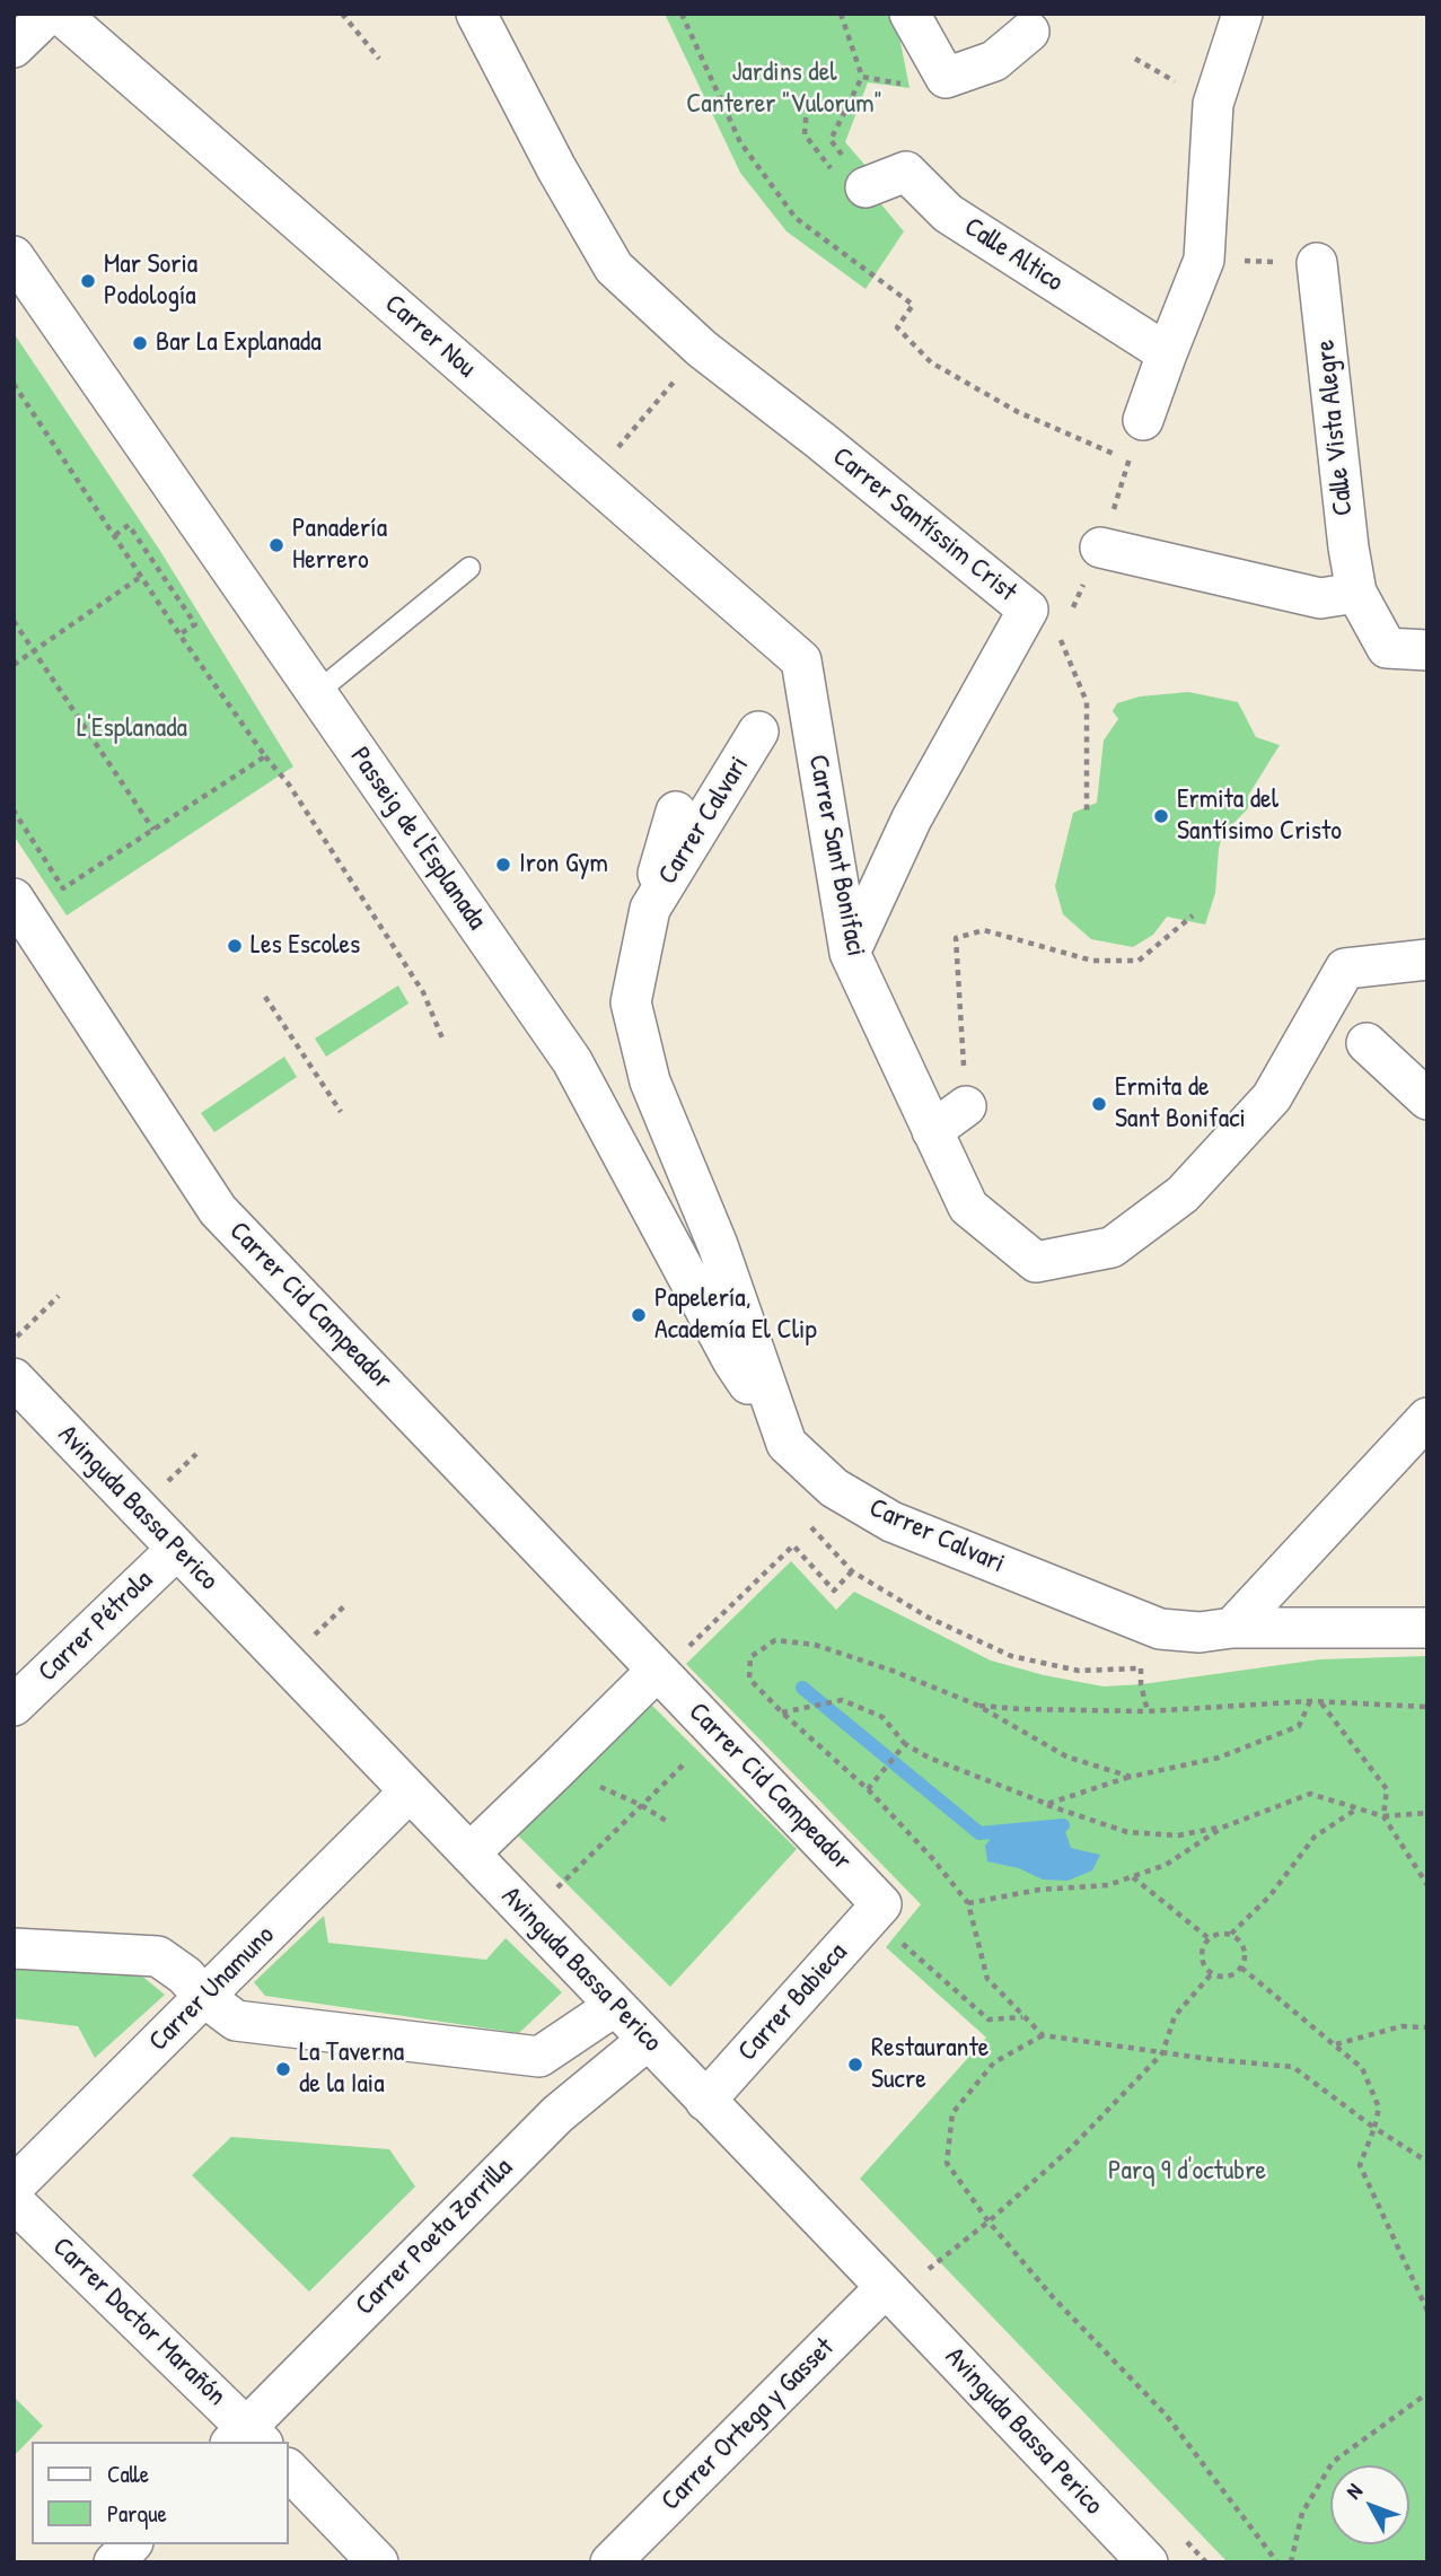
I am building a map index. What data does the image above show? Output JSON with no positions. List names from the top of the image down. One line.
{"streets":{"street":["Calle Altico","Carrer Nou","Calle Vista Alegre","Carrer Santíssim Crist","Carrer Calvari","Passeig de l'Esplanada","Carrer Sant Bonifaci","Carrer Cid Campeador","Avinguda Bassa Perico","Carrer Pétrola","Carrer Unamuno","Carrer Babieca","Carrer Poeta Zorrilla","Carrer Doctor Marañón","Carrer Ortega y Gasset"]},"crossings":[["Carrer Nou","Carrer Sant Bonifaci"],["Carrer Santíssim Crist","Carrer Sant Bonifaci"],["Carrer Calvari","Passeig de l'Esplanada"],["Carrer Cid Campeador","Carrer Babieca"],["Avinguda Bassa Perico","Carrer Pétrola"],["Avinguda Bassa Perico","Carrer Unamuno"],["Avinguda Bassa Perico","Carrer Babieca"],["Avinguda Bassa Perico","Carrer Poeta Zorrilla"],["Avinguda Bassa Perico","Carrer Ortega y Gasset"],["Carrer Poeta Zorrilla","Carrer Doctor Marañón"]],"parks":["Jardins del Canterer \"Vulorum\"","L'Esplanada","Parq 9 d'octubre"],"places":["Mar Soria Podología","Bar La Explanada","Panadería Herrero","Ermita del Santísimo Cristo","Iron Gym","Les Escoles","Ermita de Sant Bonifaci","Papelería, Academía El Clip","Restaurante Sucre","La Taverna de la Iaia"],"legend":["Calle","Parque"],"north":"top left"}
